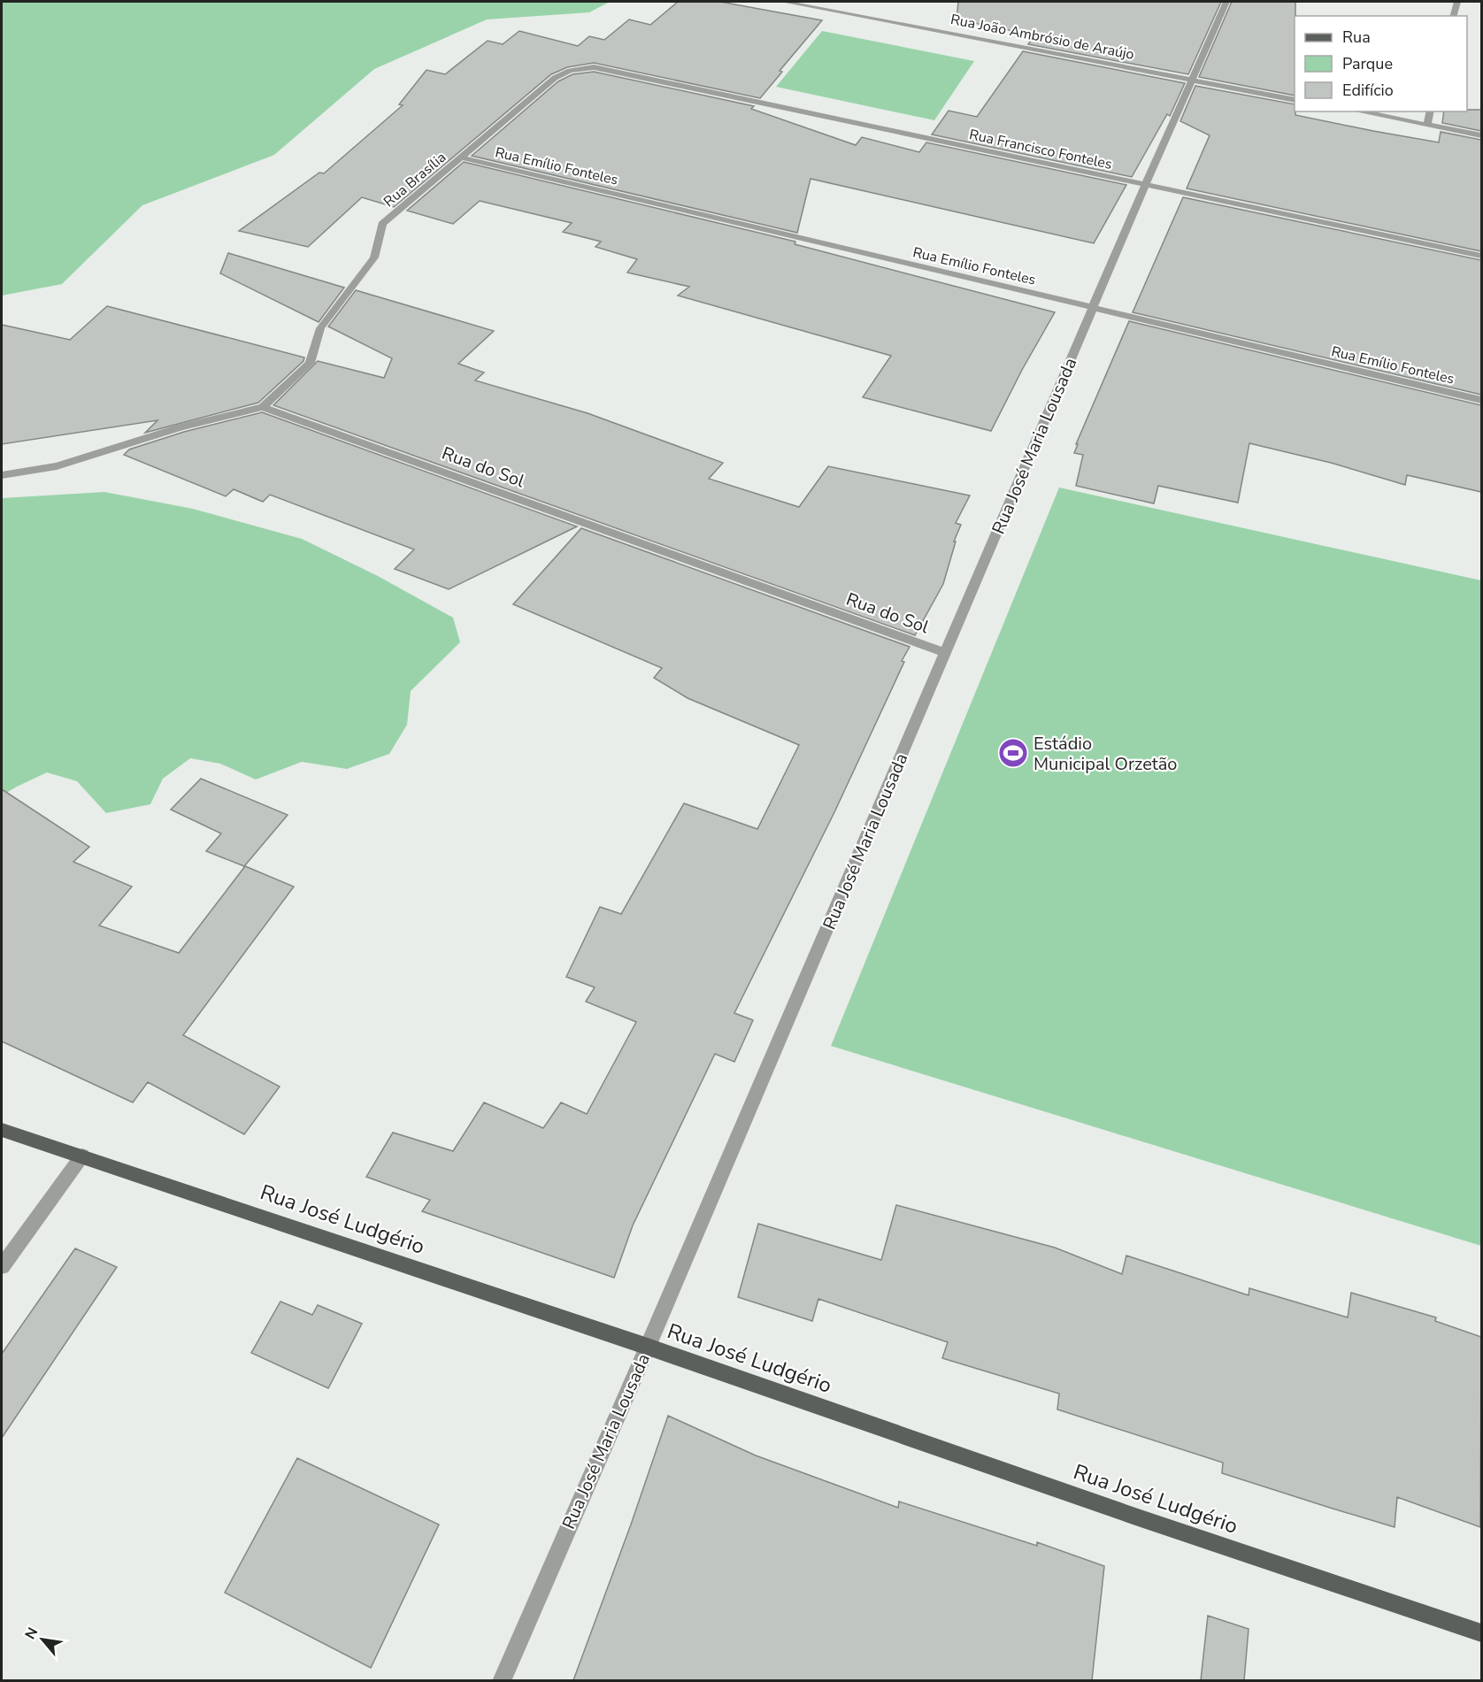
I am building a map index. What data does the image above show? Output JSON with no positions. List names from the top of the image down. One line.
{"streets":{"main road":["Rua José Ludgério"],"street":["Rua João Ambrósio de Araújo","Rua Francisco Fonteles","Rua Emílio Fonteles","Rua Brasília","Rua José Maria Lousada","Rua do Sol"]},"crossings":[["Rua João Ambrósio de Araújo","Rua José Maria Lousada"],["Rua Francisco Fonteles","Rua Brasília"],["Rua Francisco Fonteles","Rua José Maria Lousada"],["Rua Emílio Fonteles","Rua Brasília"],["Rua Emílio Fonteles","Rua José Maria Lousada"],["Rua Brasília","Rua do Sol"],["Rua José Maria Lousada","Rua do Sol"],["Rua José Maria Lousada","Rua José Ludgério"]],"places":{"sports":["Estádio Municipal Orzetão"]},"legend":["Rua","Parque","Edifício"],"north":"top left"}
